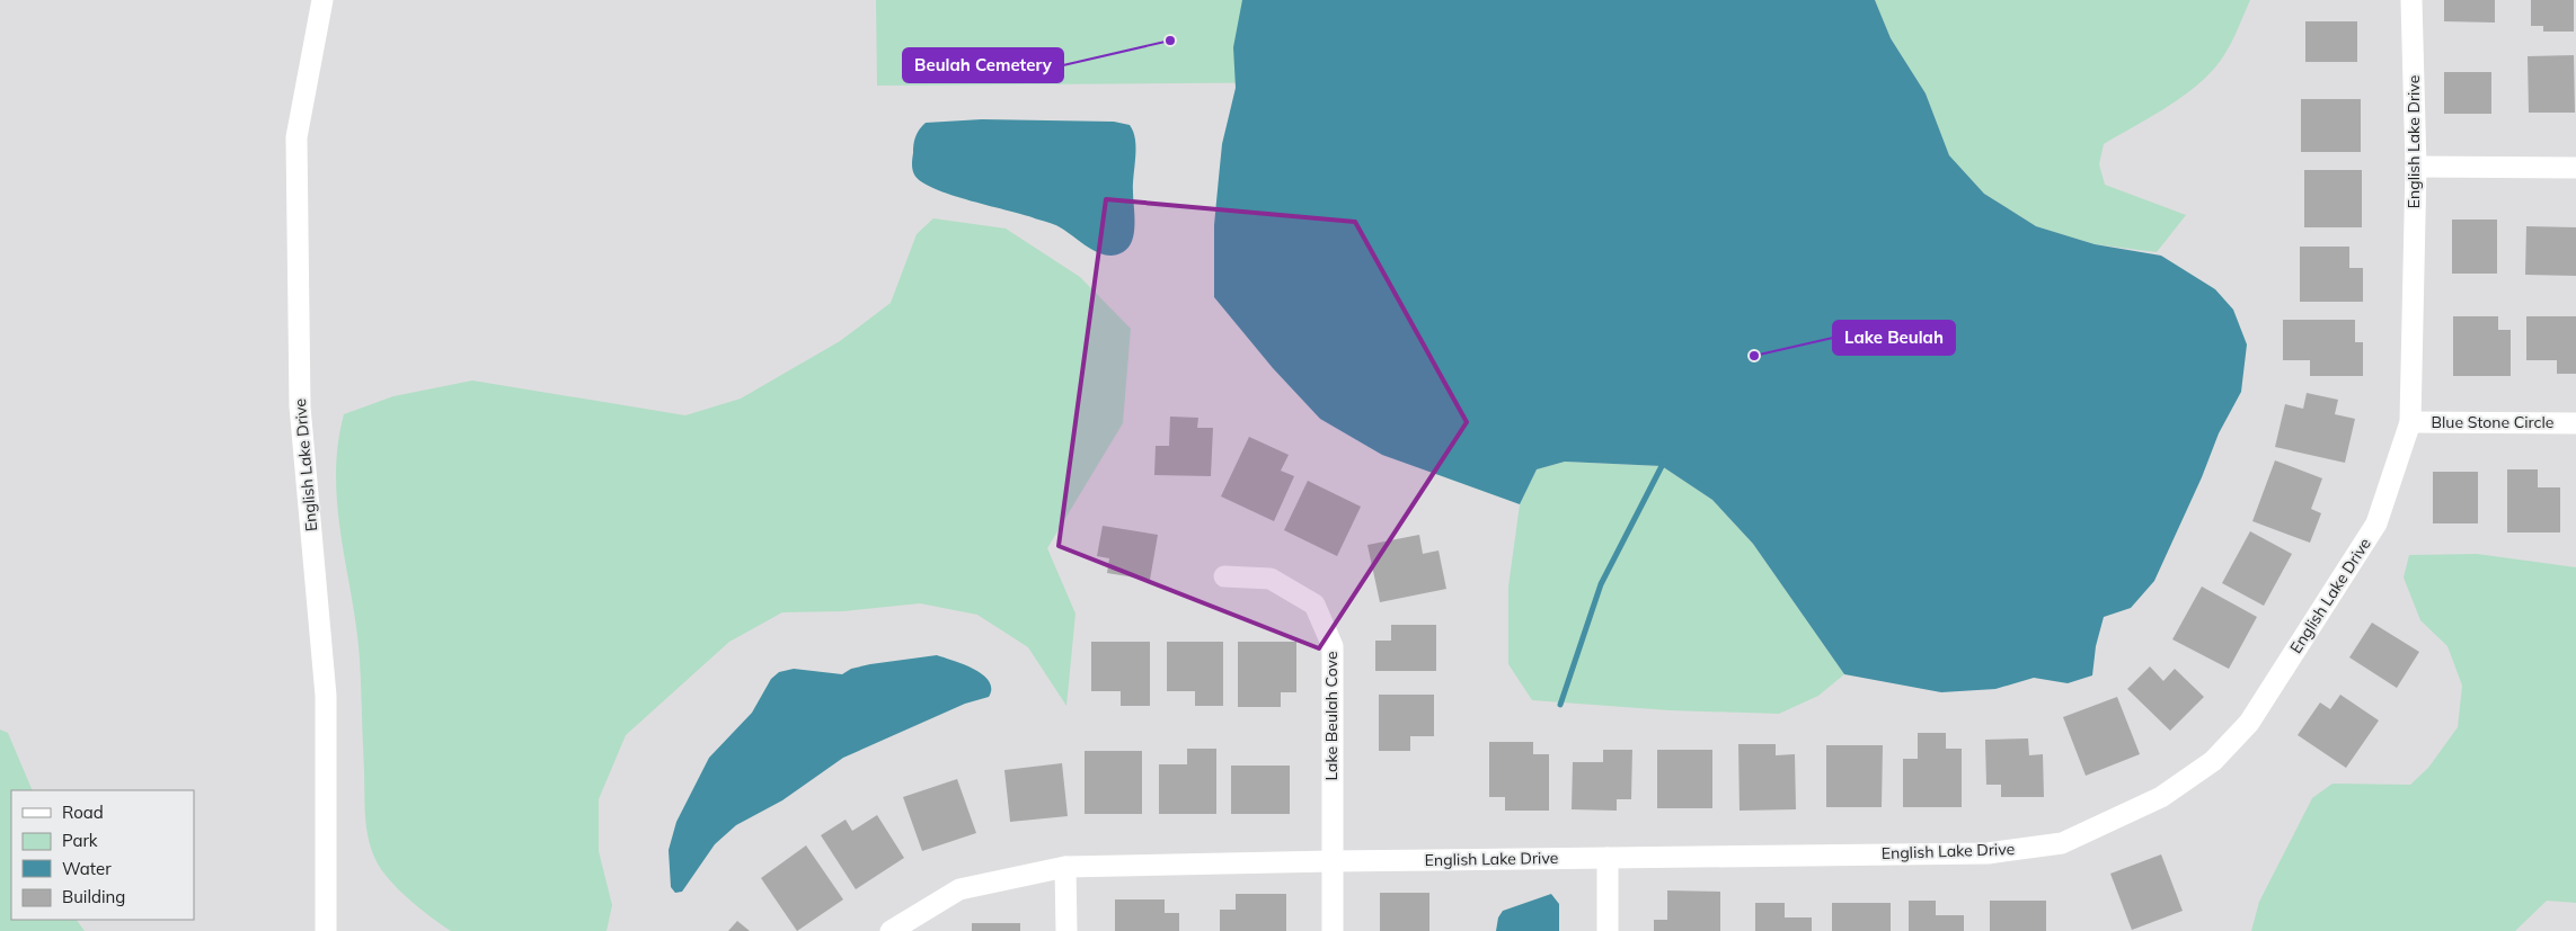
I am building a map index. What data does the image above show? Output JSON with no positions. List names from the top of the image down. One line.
{"streets":{"street":["English Lake Drive","Blue Stone Circle","Lake Beulah Cove"]},"crossings":[["English Lake Drive","Blue Stone Circle"],["English Lake Drive","Lake Beulah Cove"]],"places":["Beulah Cemetery","Lake Beulah"],"legend":["Road","Park","Water","Building"]}
